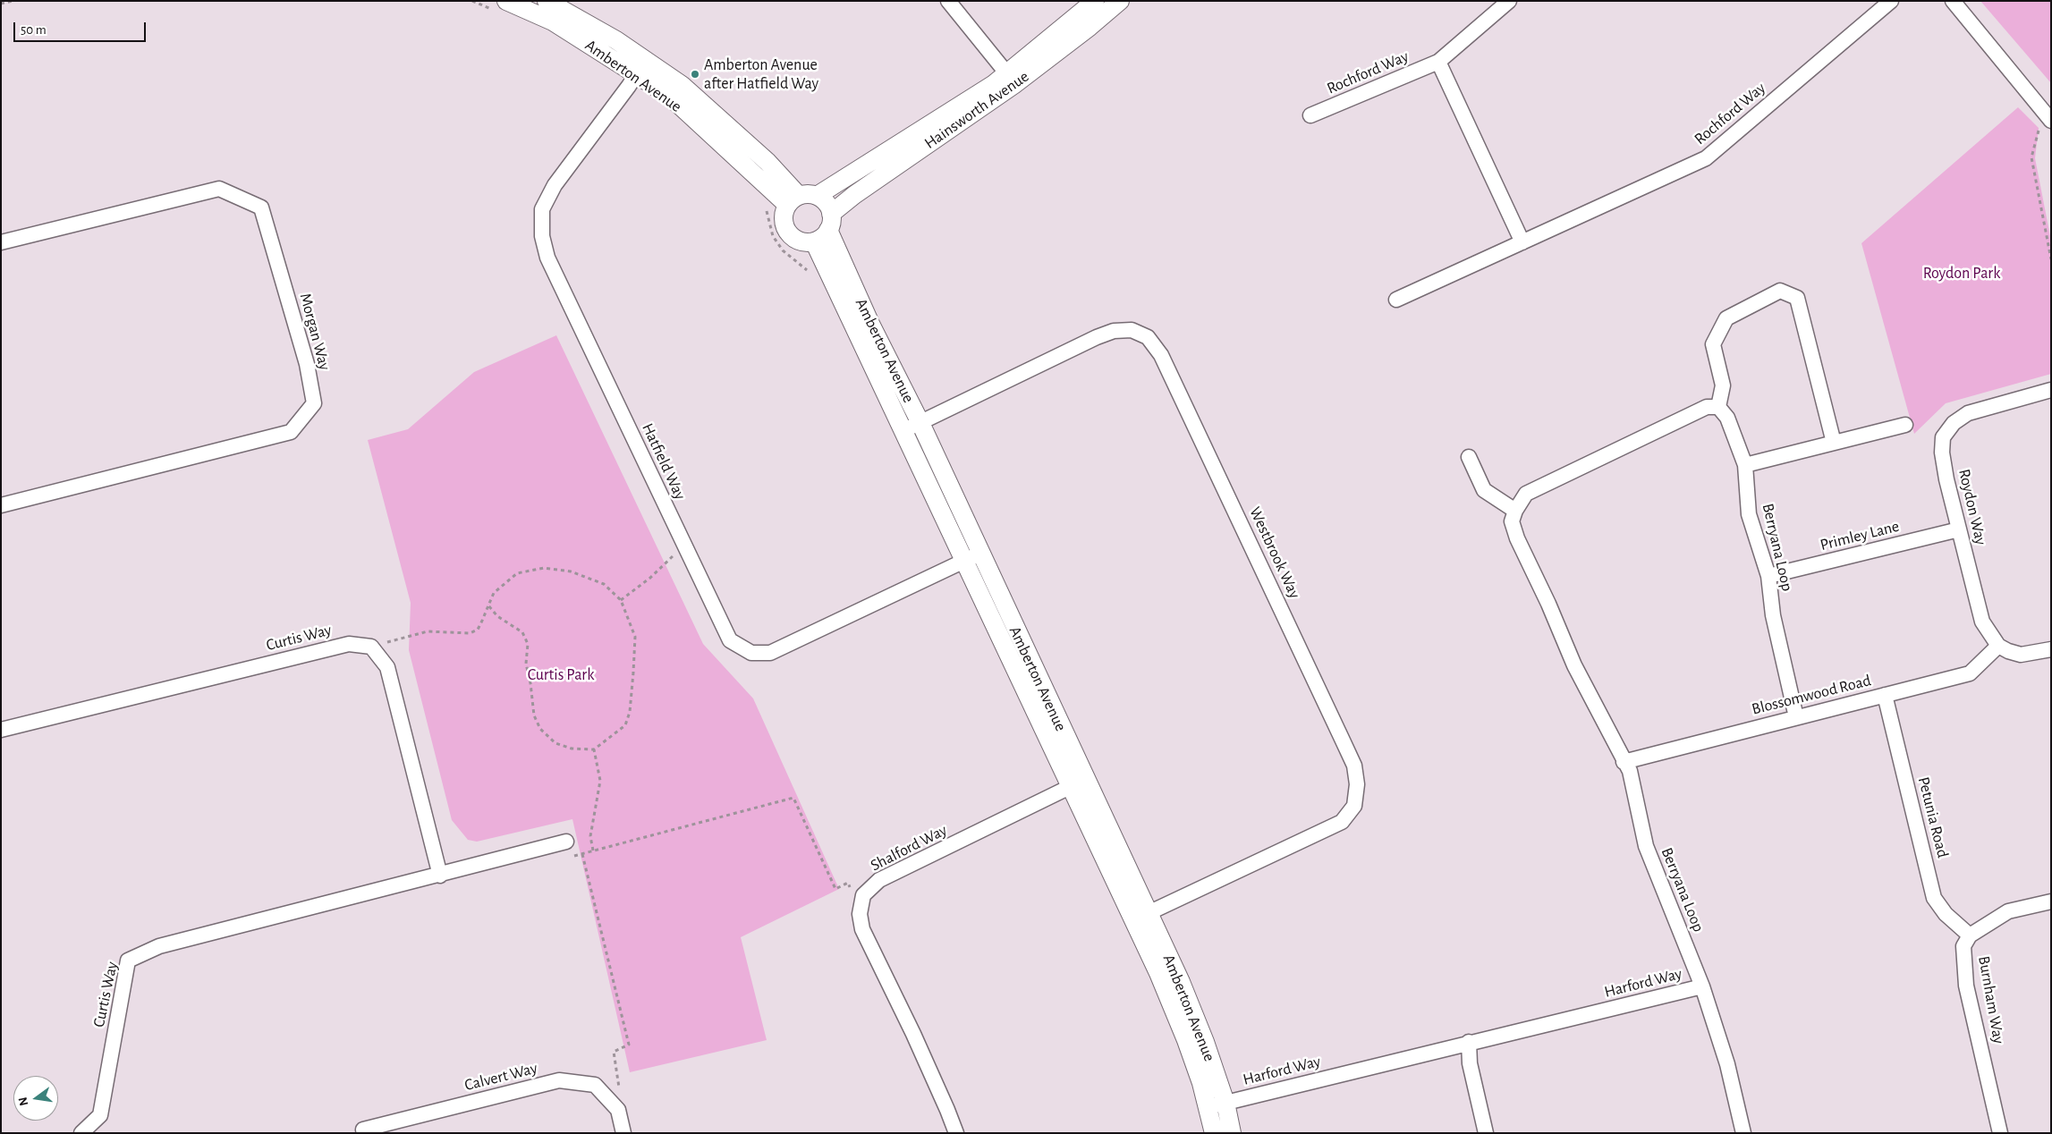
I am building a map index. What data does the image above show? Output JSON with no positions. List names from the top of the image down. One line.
{"streets":{"street":["Rochford Way","Amberton Avenue","Hainsworth Avenue","Morgan Way","Hatfield Way","Roydon Way","Primley Lane","Berryana Loop","Westbrook Way","Curtis Way","Blossomwood Road","Petunia Road","Shalford Way","Harford Way","Burnham Way","Calvert Way"]},"crossings":[["Amberton Avenue","Hainsworth Avenue"],["Amberton Avenue","Hatfield Way"],["Amberton Avenue","Westbrook Way"],["Amberton Avenue","Shalford Way"],["Amberton Avenue","Harford Way"],["Roydon Way","Primley Lane"],["Roydon Way","Blossomwood Road"],["Primley Lane","Berryana Loop"],["Berryana Loop","Blossomwood Road"],["Berryana Loop","Harford Way"],["Blossomwood Road","Petunia Road"],["Petunia Road","Burnham Way"]],"parks":["Roydon Park","Curtis Park"],"places":["Amberton Avenue after Hatfield Way"],"scale_bar":"50 m","north":"left"}
